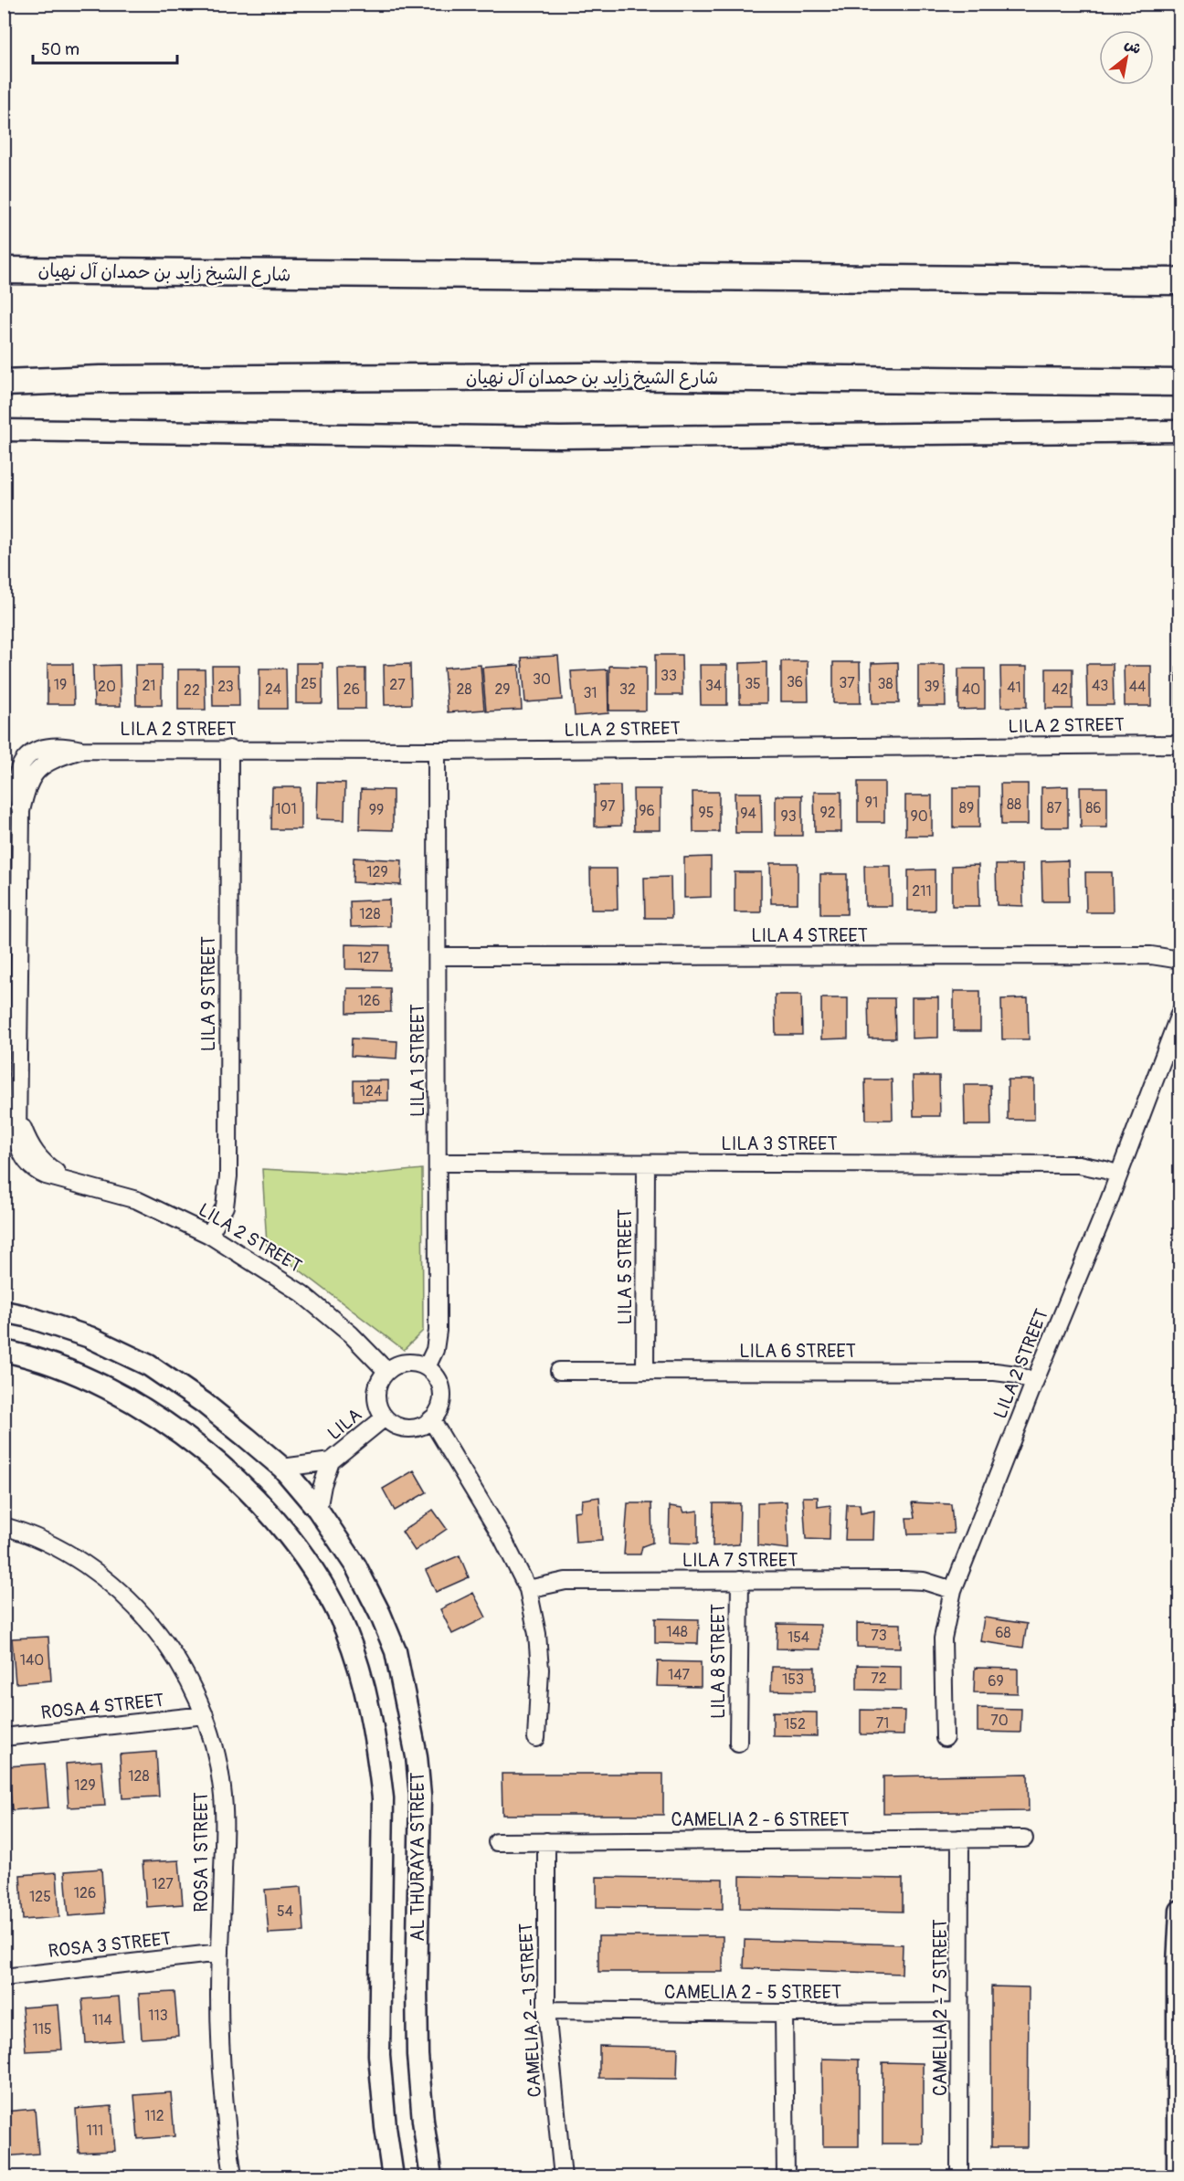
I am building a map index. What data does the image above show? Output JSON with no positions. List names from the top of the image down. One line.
{"streets":{"main road":["شارع الشيخ زايد بن حمدان آل نهيان"],"street":["LILA 2 STREET","LILA 4 STREET","LILA 9 STREET","LILA 1 STREET","LILA 3 STREET","LILA 5 STREET","LILA 6 STREET","LILA","LILA 7 STREET","LILA 8 STREET","ROSA 4 STREET","CAMELIA 2 - 6 STREET","ROSA 1 STREET","AL THURAYA STREET","ROSA 3 STREET","CAMELIA 2 - 5 STREET","CAMELIA 2 - 7 STREET","CAMELIA 2 - 1 STREET"]},"crossings":[["LILA 2 STREET","LILA 9 STREET"],["LILA 2 STREET","LILA 1 STREET"],["LILA 2 STREET","LILA 3 STREET"],["LILA 2 STREET","LILA 6 STREET"],["LILA 2 STREET","LILA"],["LILA 2 STREET","LILA 7 STREET"],["LILA 4 STREET","LILA 1 STREET"],["LILA 1 STREET","LILA 3 STREET"],["LILA 1 STREET","LILA"],["LILA 3 STREET","LILA 5 STREET"],["LILA 5 STREET","LILA 6 STREET"],["LILA","AL THURAYA STREET"],["LILA 7 STREET","LILA 8 STREET"],["ROSA 4 STREET","ROSA 1 STREET"],["CAMELIA 2 - 6 STREET","CAMELIA 2 - 7 STREET"],["CAMELIA 2 - 6 STREET","CAMELIA 2 - 1 STREET"],["ROSA 1 STREET","ROSA 3 STREET"],["CAMELIA 2 - 5 STREET","CAMELIA 2 - 7 STREET"],["CAMELIA 2 - 5 STREET","CAMELIA 2 - 1 STREET"]],"house_numbers":["33","30","36","37","25","35","38","19","27","21","34","43","20","23","39","44","41","24","26","28","29","32","40","42","22","31","91","88","97","89","87","86","101","99","96","95","92","94","93","90","129","211","128","127","126","124","148","68","73","154","140","147","72","153","69","70","71","152","128","129","127","126","125","54","113","114","115","112","111"],"scale_bar":"50 m","north":"top right"}
